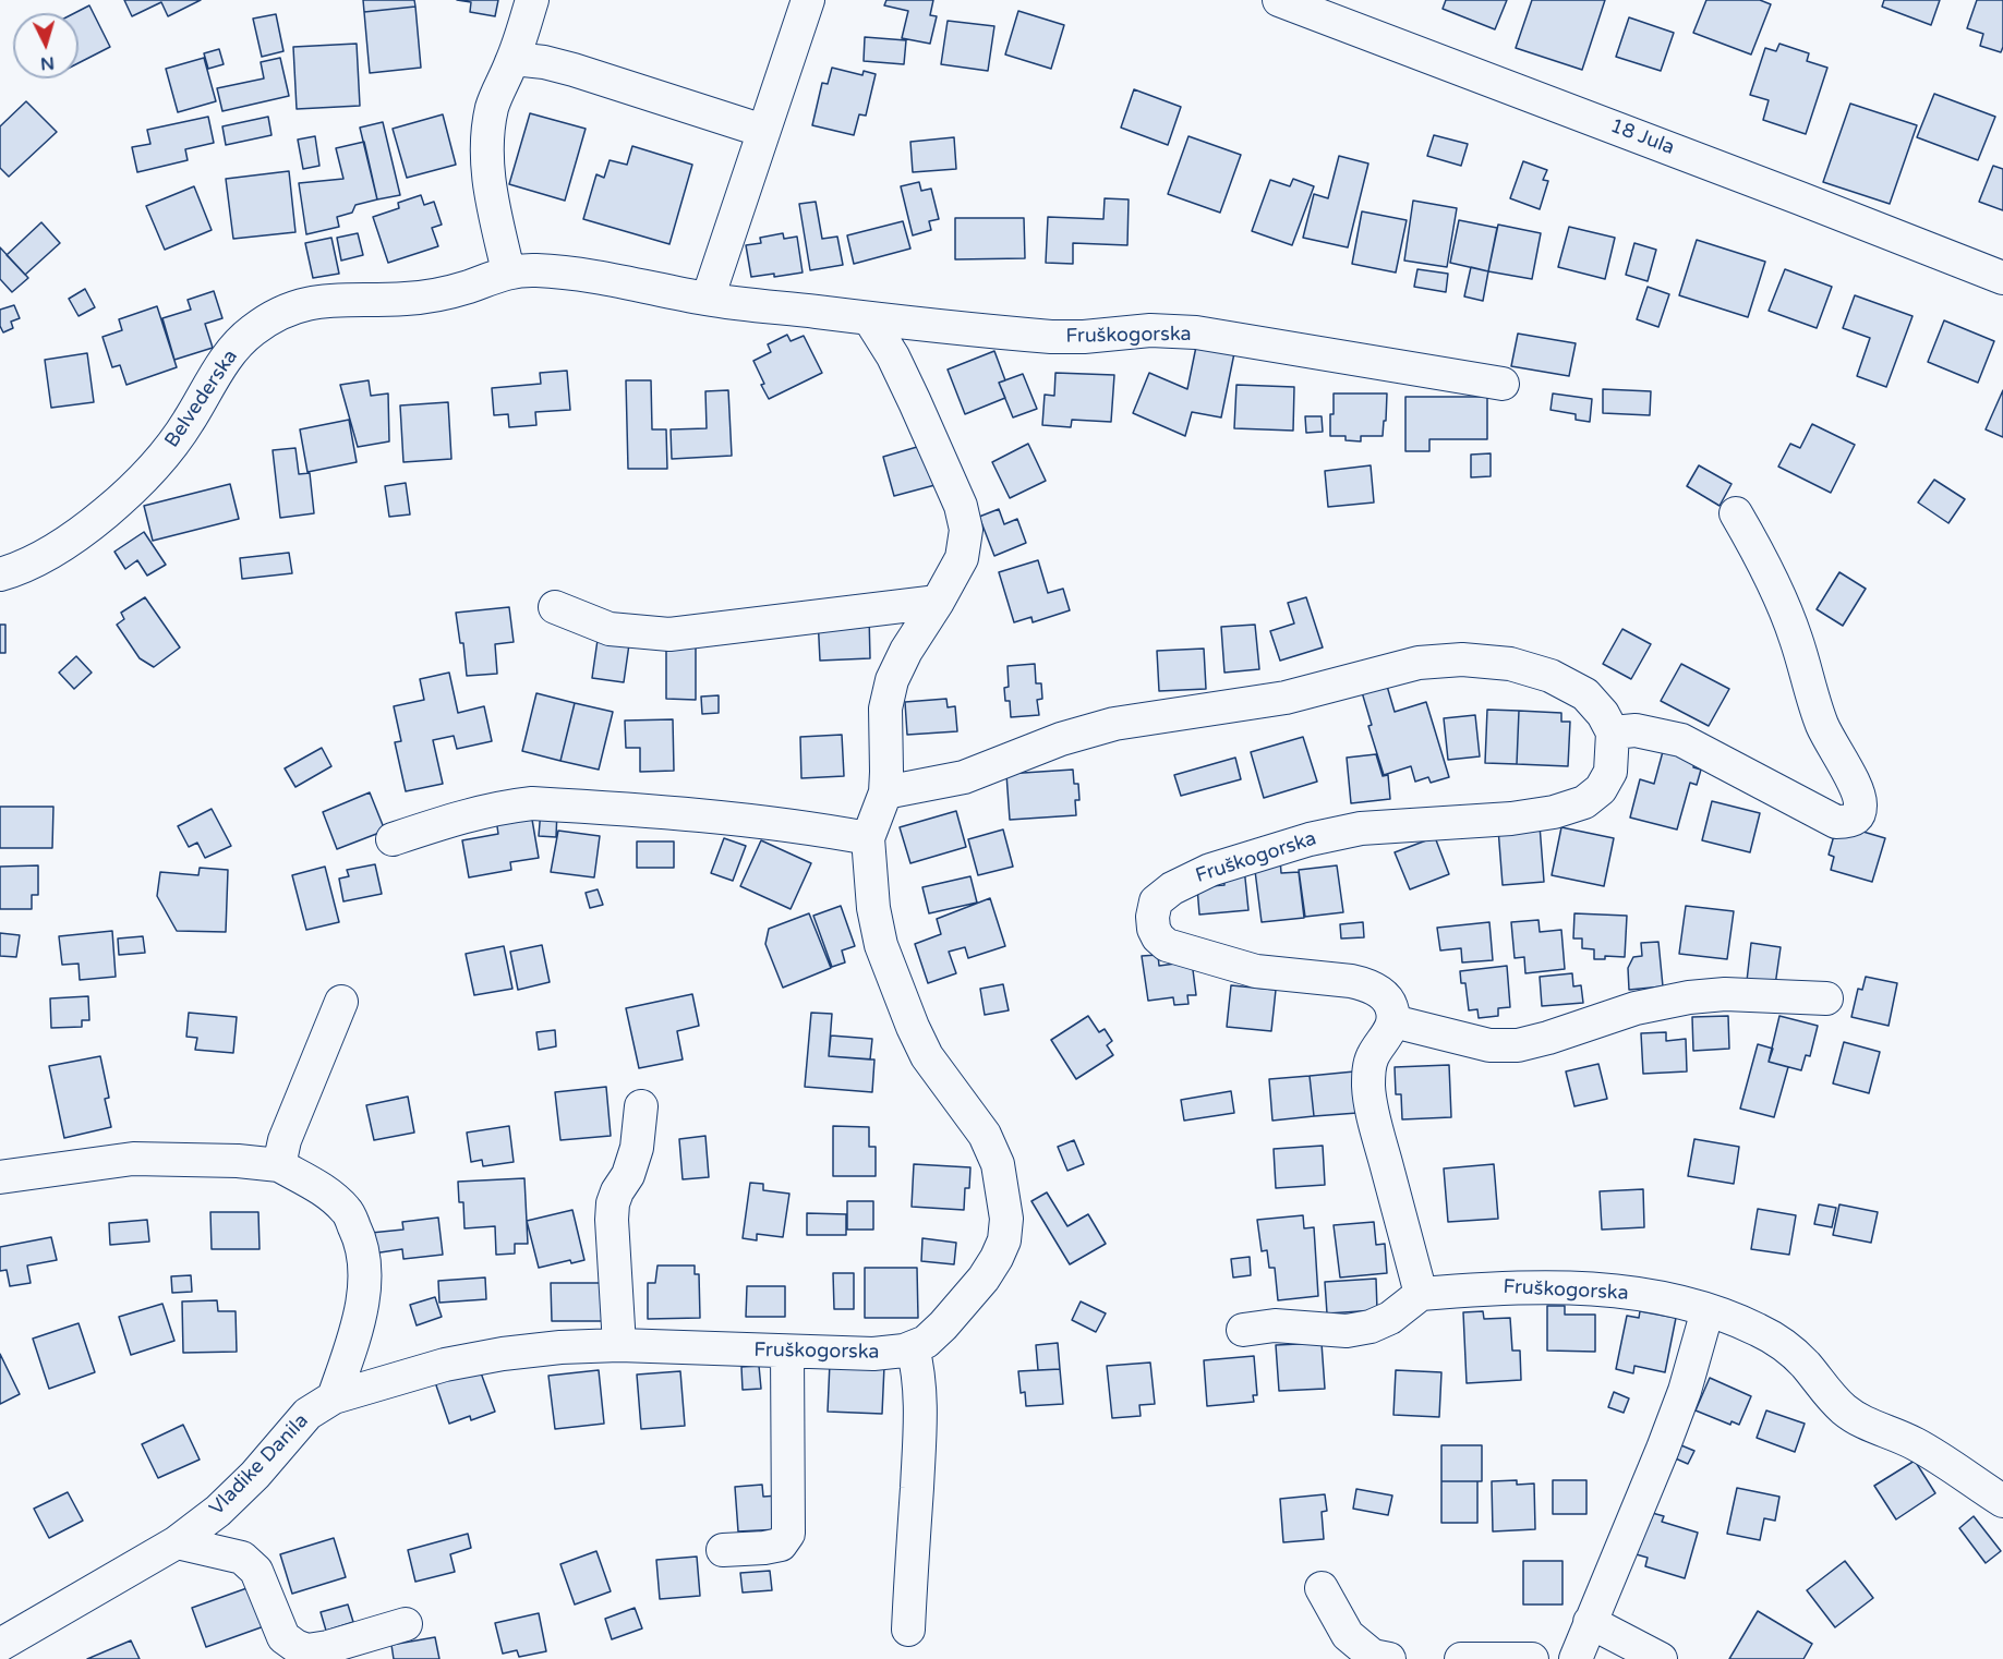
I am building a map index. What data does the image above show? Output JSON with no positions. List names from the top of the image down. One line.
{"streets":{"street":["18 Jula","Fruškogorska","Belvederska","Vladike Danila"]},"crossings":[["Fruškogorska","Belvederska"],["Fruškogorska","Vladike Danila"]],"north":"bottom"}
